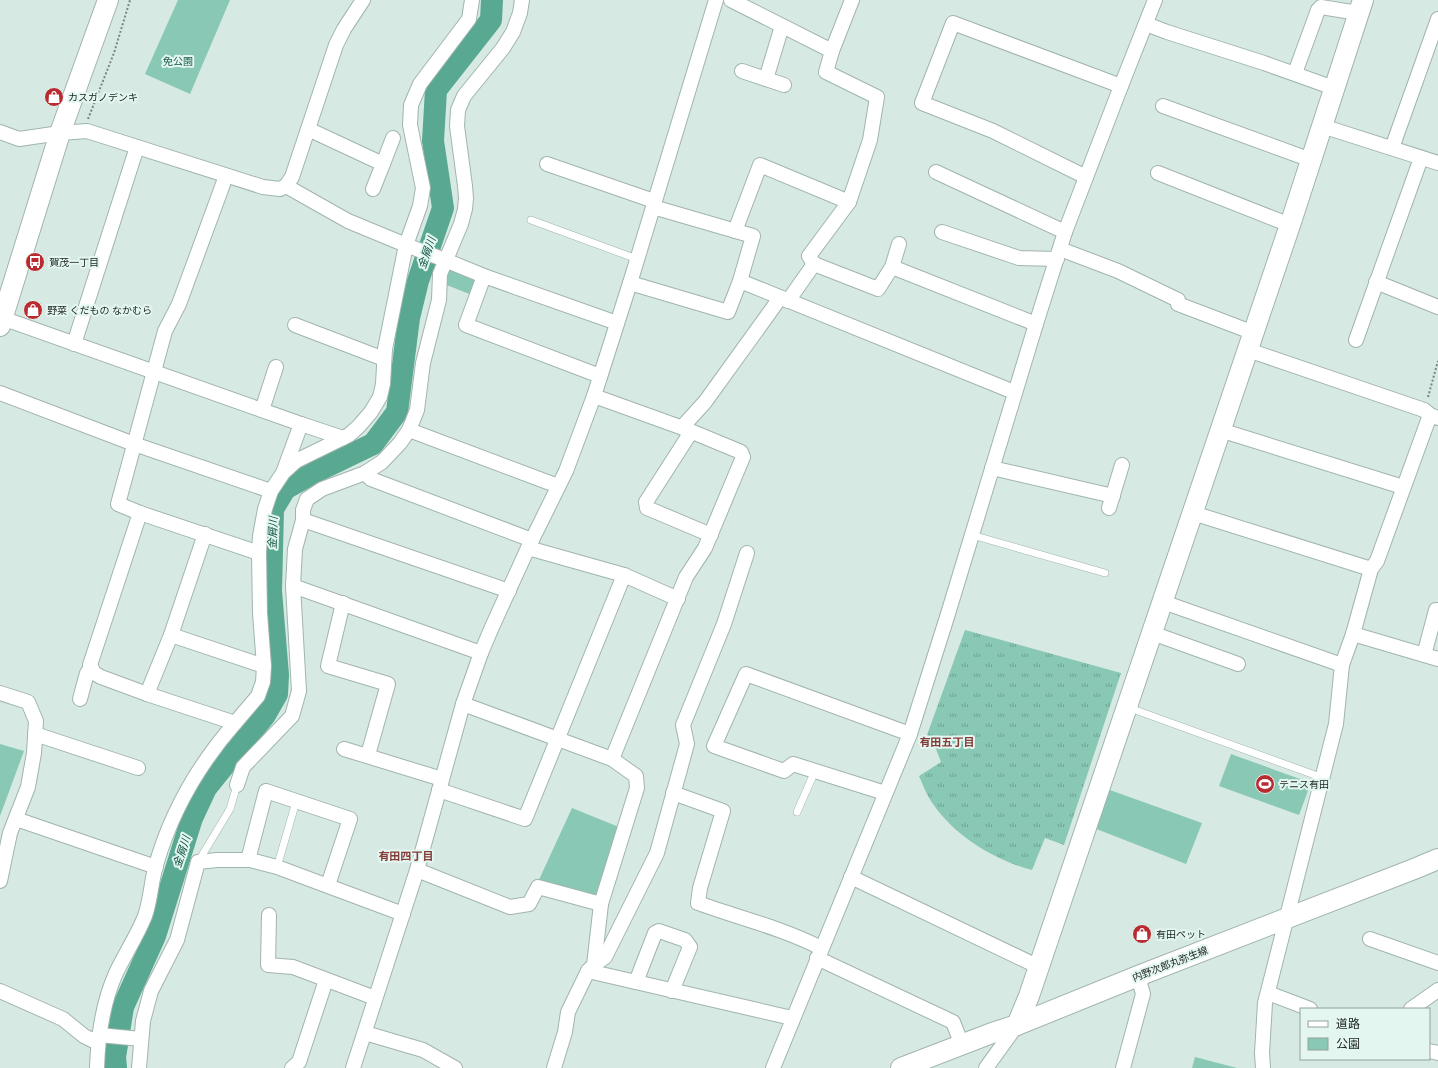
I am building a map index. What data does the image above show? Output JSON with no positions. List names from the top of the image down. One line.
{"streets":{"street":["内野次郎丸弥生線"]},"districts":["有田五丁目","有田四丁目"],"water":["金屑川"],"parks":["免公園"],"places":{"shop":["カスガノデンキ","野菜 くだもの なかむら","有田ペット"],"bus stop":["賀茂一丁目"],"sports":["テニス有田"]},"legend":["道路","公園"]}
